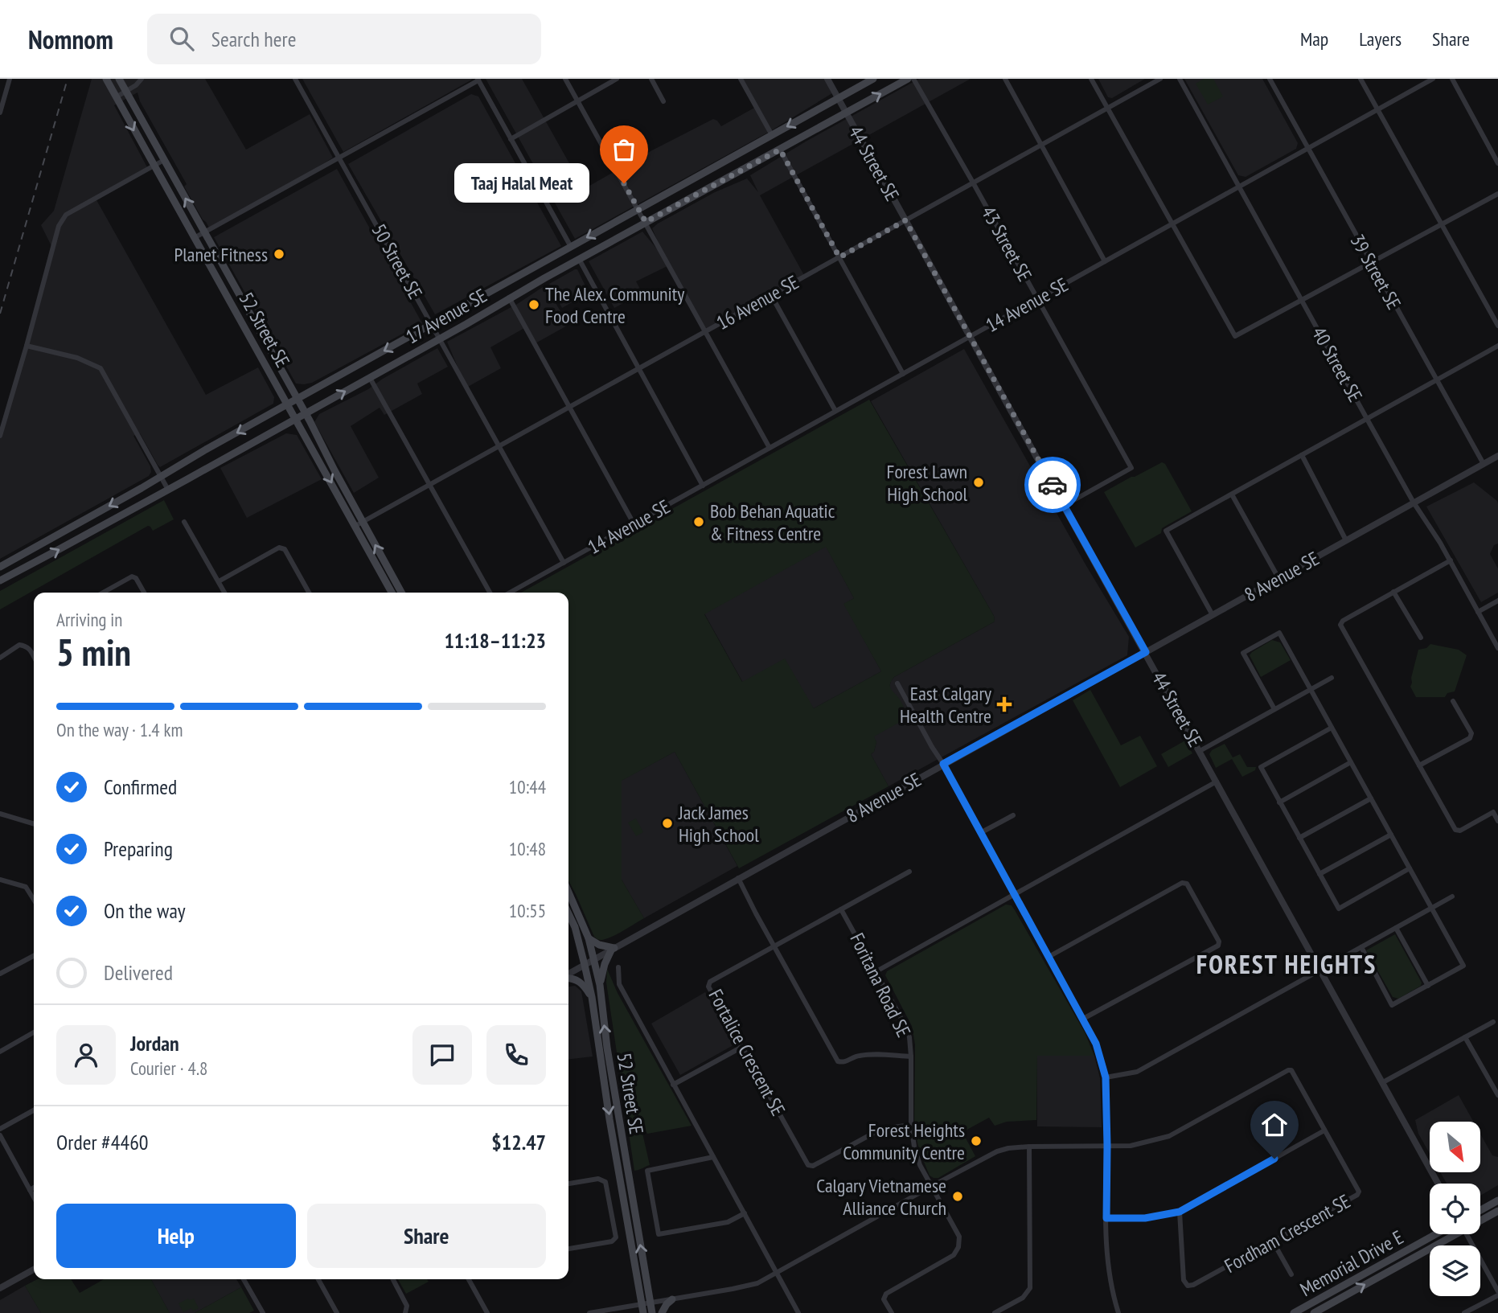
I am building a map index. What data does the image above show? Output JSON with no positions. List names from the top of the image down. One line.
{"streets":{"main road":["17 Avenue SE","52 Street SE","Memorial Drive E"],"street":["44 Street SE","43 Street SE","50 Street SE","39 Street SE","16 Avenue SE","14 Avenue SE","40 Street SE","8 Avenue SE","Foritana Road SE","Fortalice Crescent SE","Fordham Crescent SE"]},"crossings":[["44 Street SE","43 Street SE"],["44 Street SE","16 Avenue SE"],["44 Street SE","14 Avenue SE"],["44 Street SE","17 Avenue SE"],["44 Street SE","8 Avenue SE"],["43 Street SE","16 Avenue SE"],["43 Street SE","14 Avenue SE"],["50 Street SE","16 Avenue SE"],["50 Street SE","14 Avenue SE"],["50 Street SE","17 Avenue SE"],["39 Street SE","14 Avenue SE"],["39 Street SE","8 Avenue SE"],["16 Avenue SE","52 Street SE"],["14 Avenue SE","40 Street SE"],["17 Avenue SE","52 Street SE"],["52 Street SE","8 Avenue SE"],["40 Street SE","8 Avenue SE"],["Foritana Road SE","Fortalice Crescent SE"]],"districts":["FOREST HEIGHTS"],"places":{"other":["Taaj Halal Meat","Planet Fitness","The Alex. Community Food Centre","Forest Lawn High School","Bob Behan Aquatic & Fitness Centre","Jack James High School","Forest Heights Community Centre","Calgary Vietnamese Alliance Church"],"health":["East Calgary Health Centre"]},"north":"bottom right","page":{"header":"Nomnom","search":"Search here","nav":["Map","Layers","Share"],"bubble":"Taaj Halal Meat","heading":["5 min","Arriving in","11:18–11:23"],"panel":["Jordan","Courier · 4.8","Order #4460","$12.47"],"bar":"On the way · 1.4 km","list":[["Confirmed","10:44"],["Preparing","10:48"],["On the way","10:55"],"Delivered"],"buttons":["Help","Share"]}}
